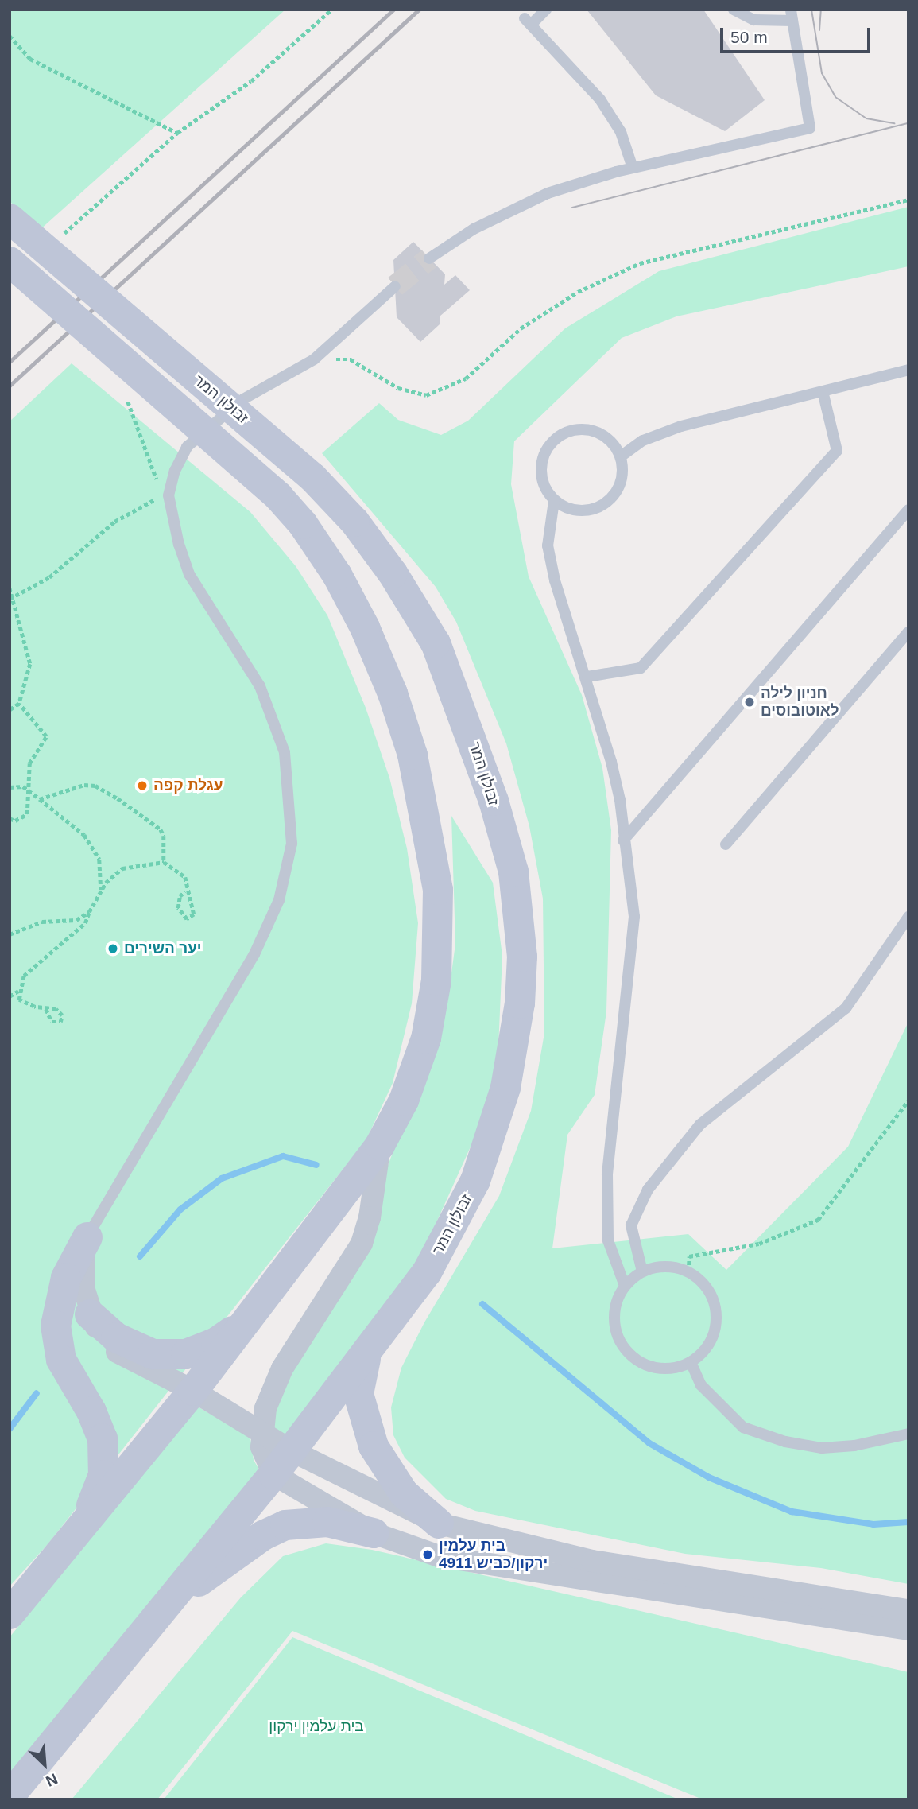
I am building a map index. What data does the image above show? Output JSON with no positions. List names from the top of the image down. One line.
{"streets":{"main road":["זבולון המר"]},"parks":["בית עלמין ירקון"],"places":["חניון לילה לאוטובוסים","עגלת קפה","יער השירים","בית עלמין ירקון/כביש 4911"],"scale_bar":"50 m","north":"bottom right"}
